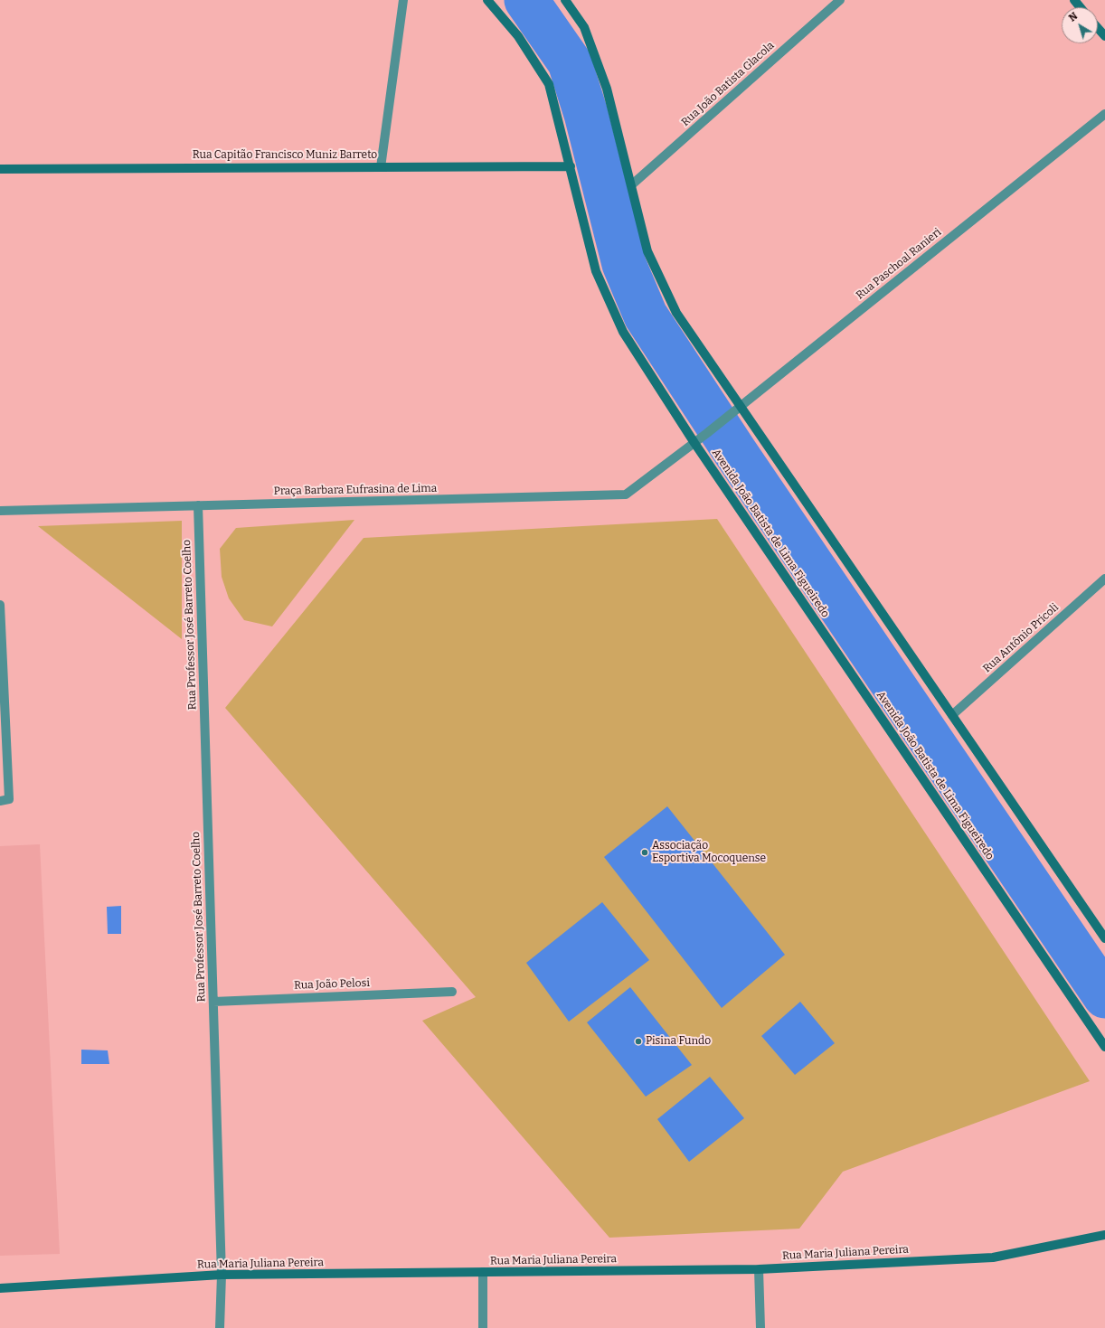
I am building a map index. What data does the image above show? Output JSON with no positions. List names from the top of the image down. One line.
{"streets":{"main road":["Rua Capitão Francisco Muniz Barreto","Avenida João Batista de Lima Figueiredo","Rua Maria Juliana Pereira"],"street":["Rua João Batista Glacola","Rua Paschoal Ranieri","Praça Barbara Eufrasina de Lima","Rua Professor José Barreto Coelho","Rua Antônio Pricoli","Rua João Pelosi"]},"crossings":[["Rua Capitão Francisco Muniz Barreto","Avenida João Batista de Lima Figueiredo"],["Rua Paschoal Ranieri","Praça Barbara Eufrasina de Lima"],["Praça Barbara Eufrasina de Lima","Avenida João Batista de Lima Figueiredo"],["Praça Barbara Eufrasina de Lima","Rua Professor José Barreto Coelho"],["Rua Professor José Barreto Coelho","Rua João Pelosi"],["Rua Professor José Barreto Coelho","Rua Maria Juliana Pereira"]],"places":["Associação Esportiva Mocoquense","Pisina Fundo"],"north":"top left"}
